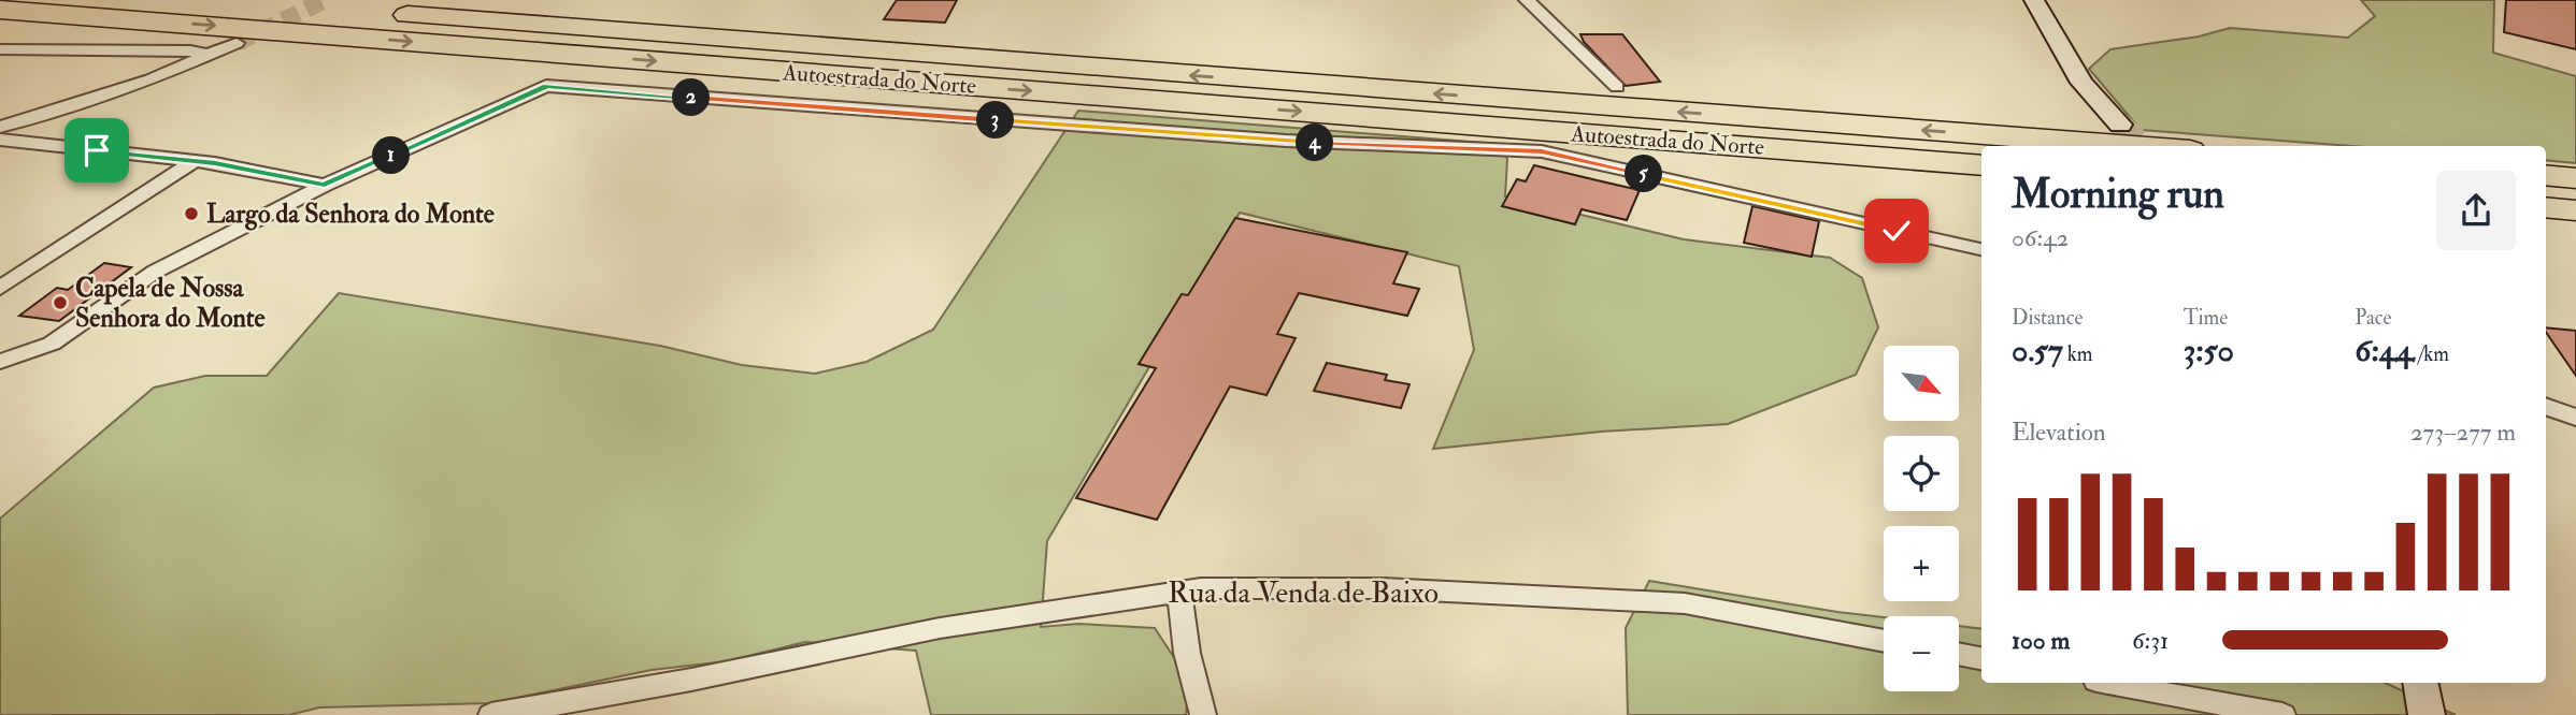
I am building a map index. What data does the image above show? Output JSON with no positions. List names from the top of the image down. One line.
{"streets":{"highway":["Autoestrada do Norte"],"street":["Rua da Venda de Baixo"]},"places":["Largo da Senhora do Monte","Capela de Nossa Senhora do Monte"],"north":"bottom right","page":{"pins":["2","3","4","1","5"],"heading":["Morning run","06:42"],"stats":[["Distance","0.57 km"],["Time","3:50"],["Pace","6:44 /km"]],"map_buttons":["+","−"],"chart":["Elevation","273–277 m"],"list":[{"name":"100 m","note":"6:31"}]}}
